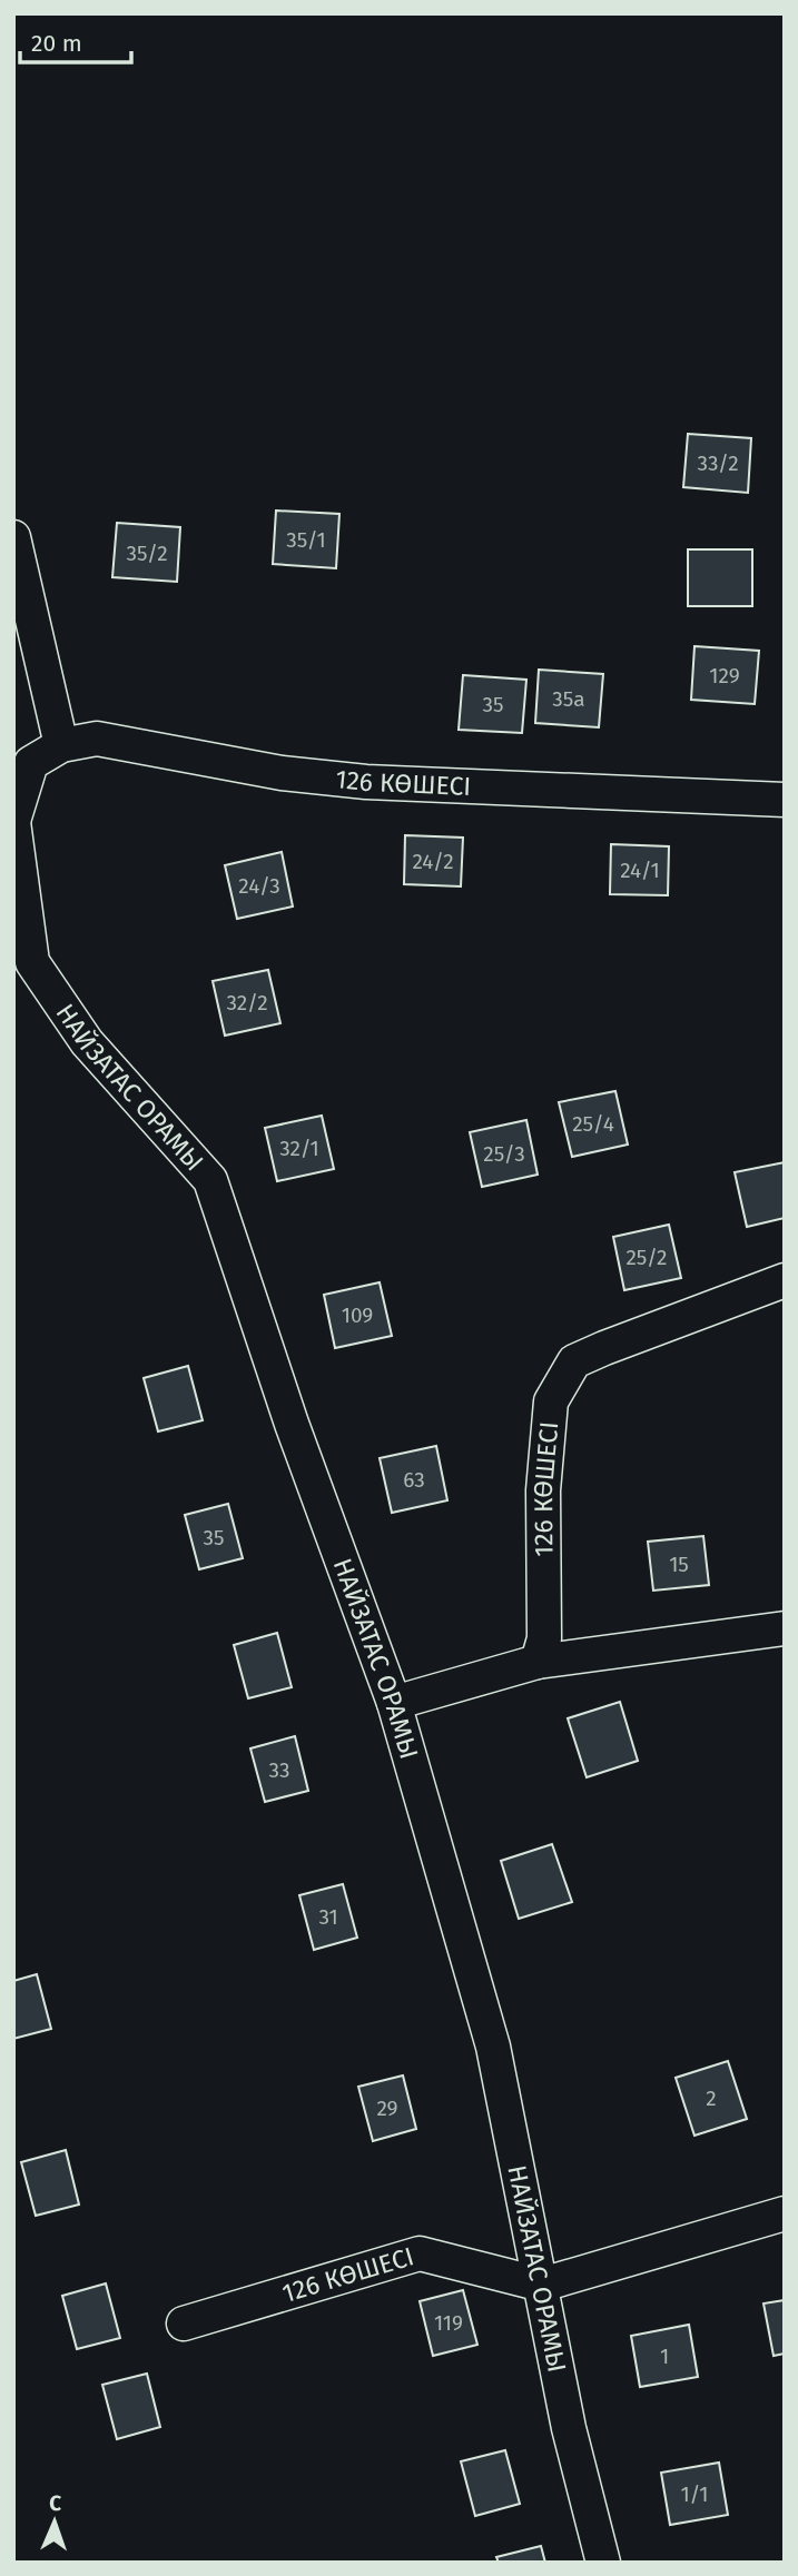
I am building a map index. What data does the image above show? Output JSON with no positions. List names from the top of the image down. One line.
{"streets":{"street":["126 КӨШЕСІ","НАЙЗАТАС ОРАМЫ"]},"crossings":[["126 КӨШЕСІ","НАЙЗАТАС ОРАМЫ"]],"house_numbers":["33/2","35/1","35/2","129","35а","35","24/2","24/1","24/3","32/2","25/4","32/1","25/3","25/2","109","63","35","15","33","31","2","29","119","1","1/1"],"scale_bar":"20 m","north":"top"}
